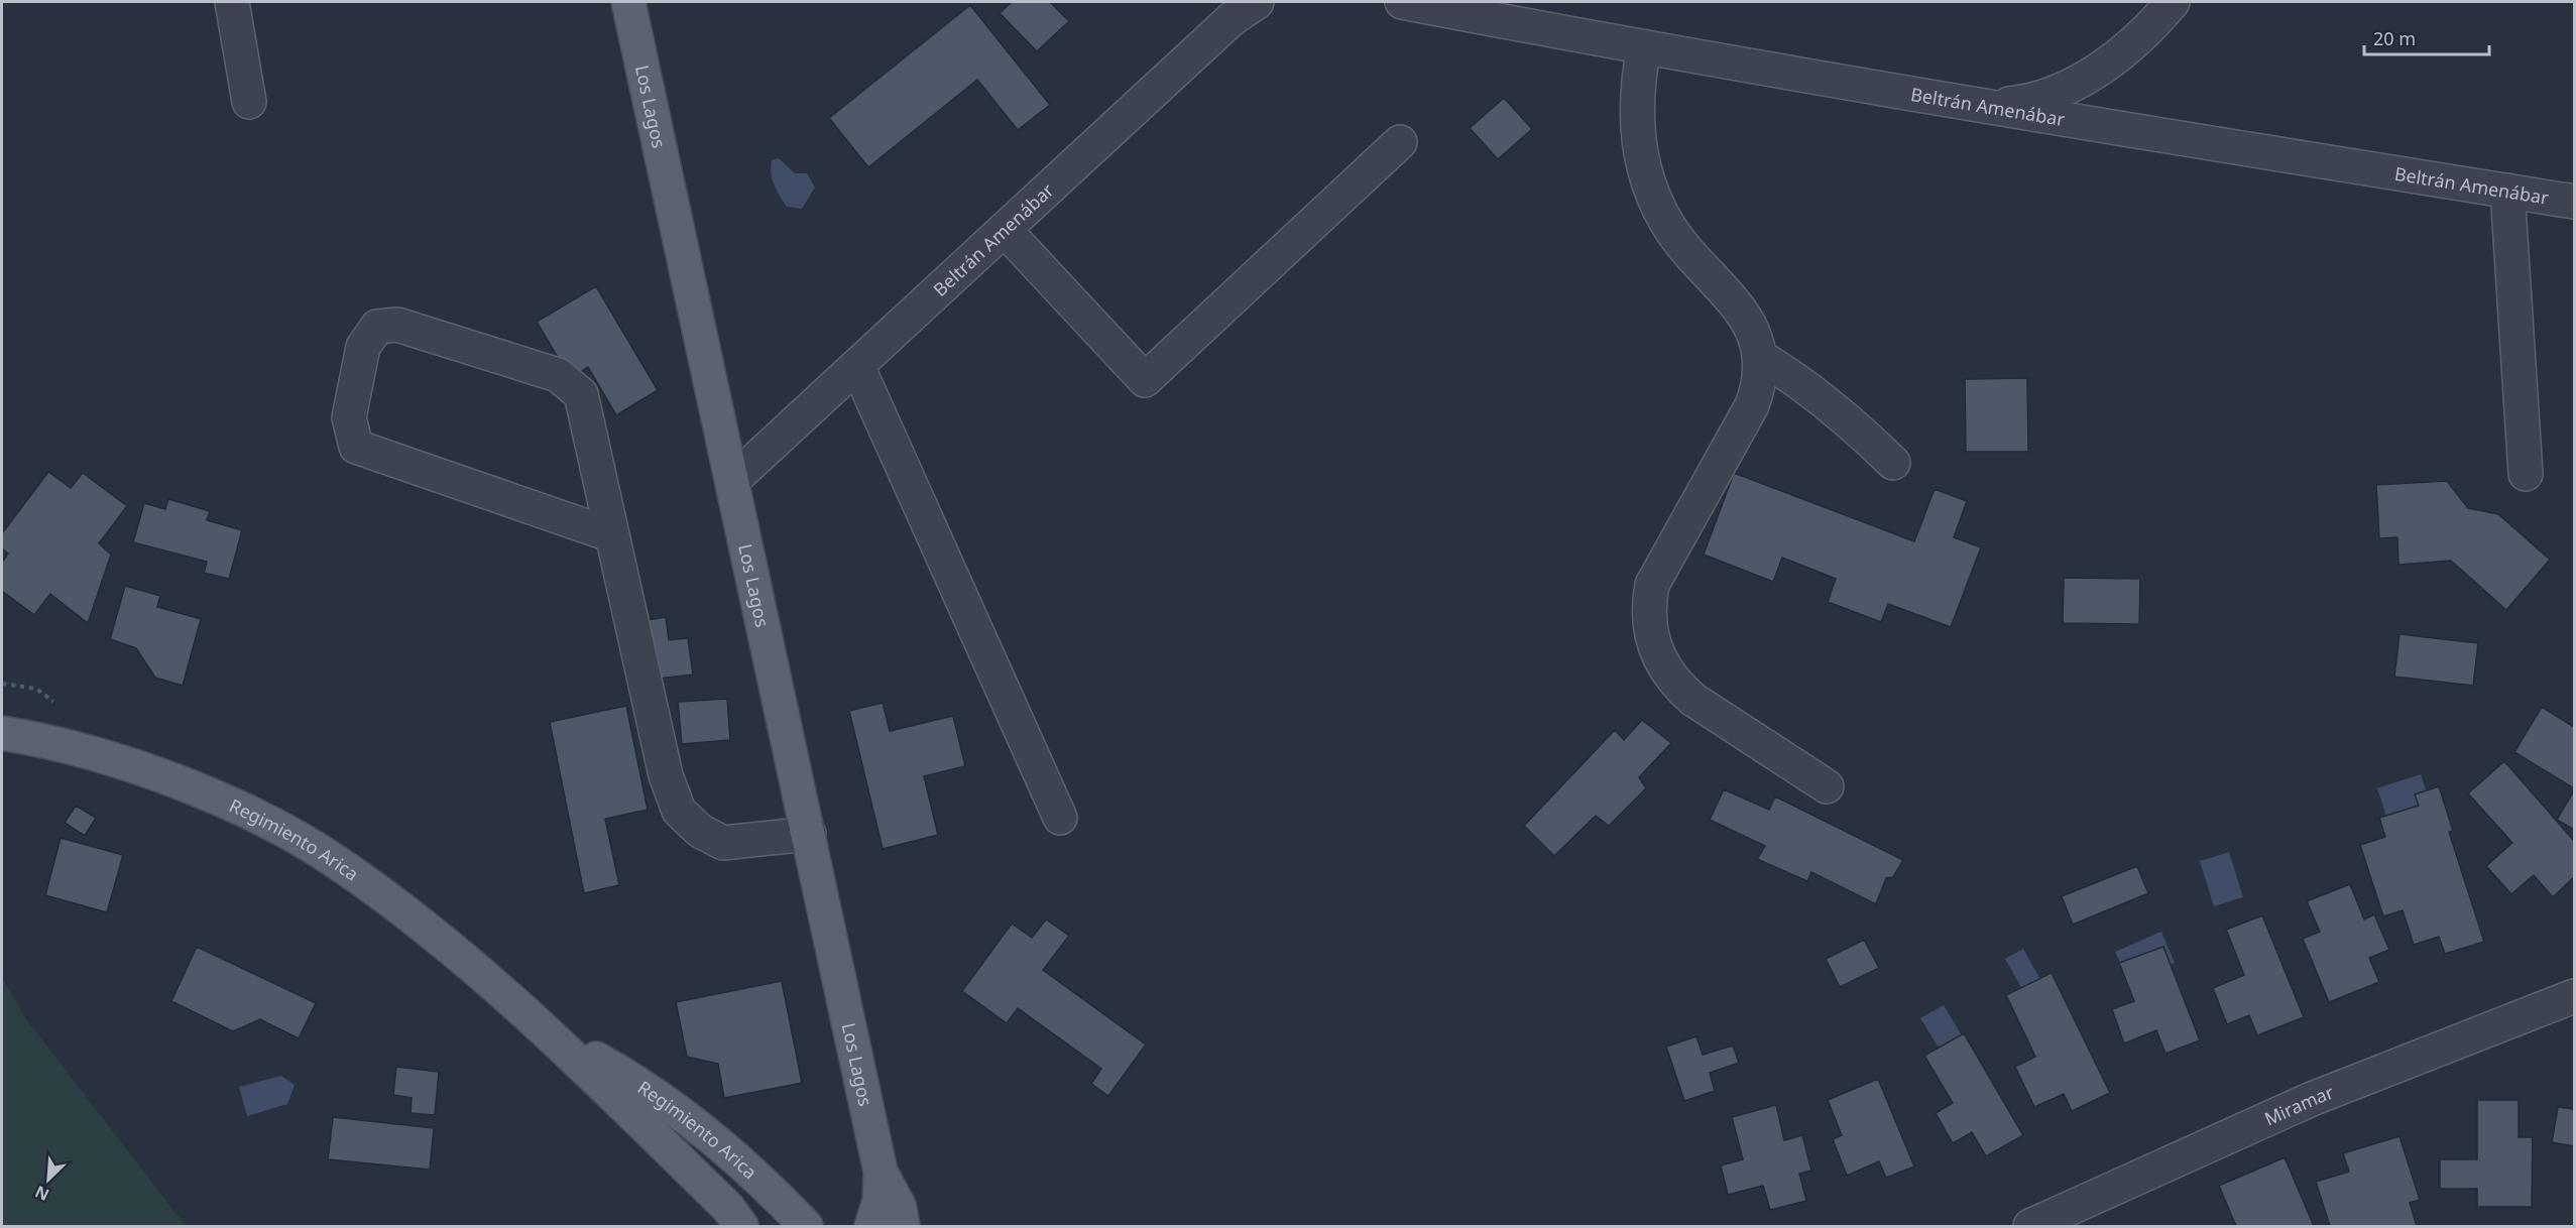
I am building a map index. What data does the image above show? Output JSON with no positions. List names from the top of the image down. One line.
{"streets":{"main road":["Los Lagos","Regimiento Arica"],"street":["Beltrán Amenábar","Miramar"]},"crossings":[["Los Lagos","Beltrán Amenábar"]],"scale_bar":"20 m","north":"bottom left"}
